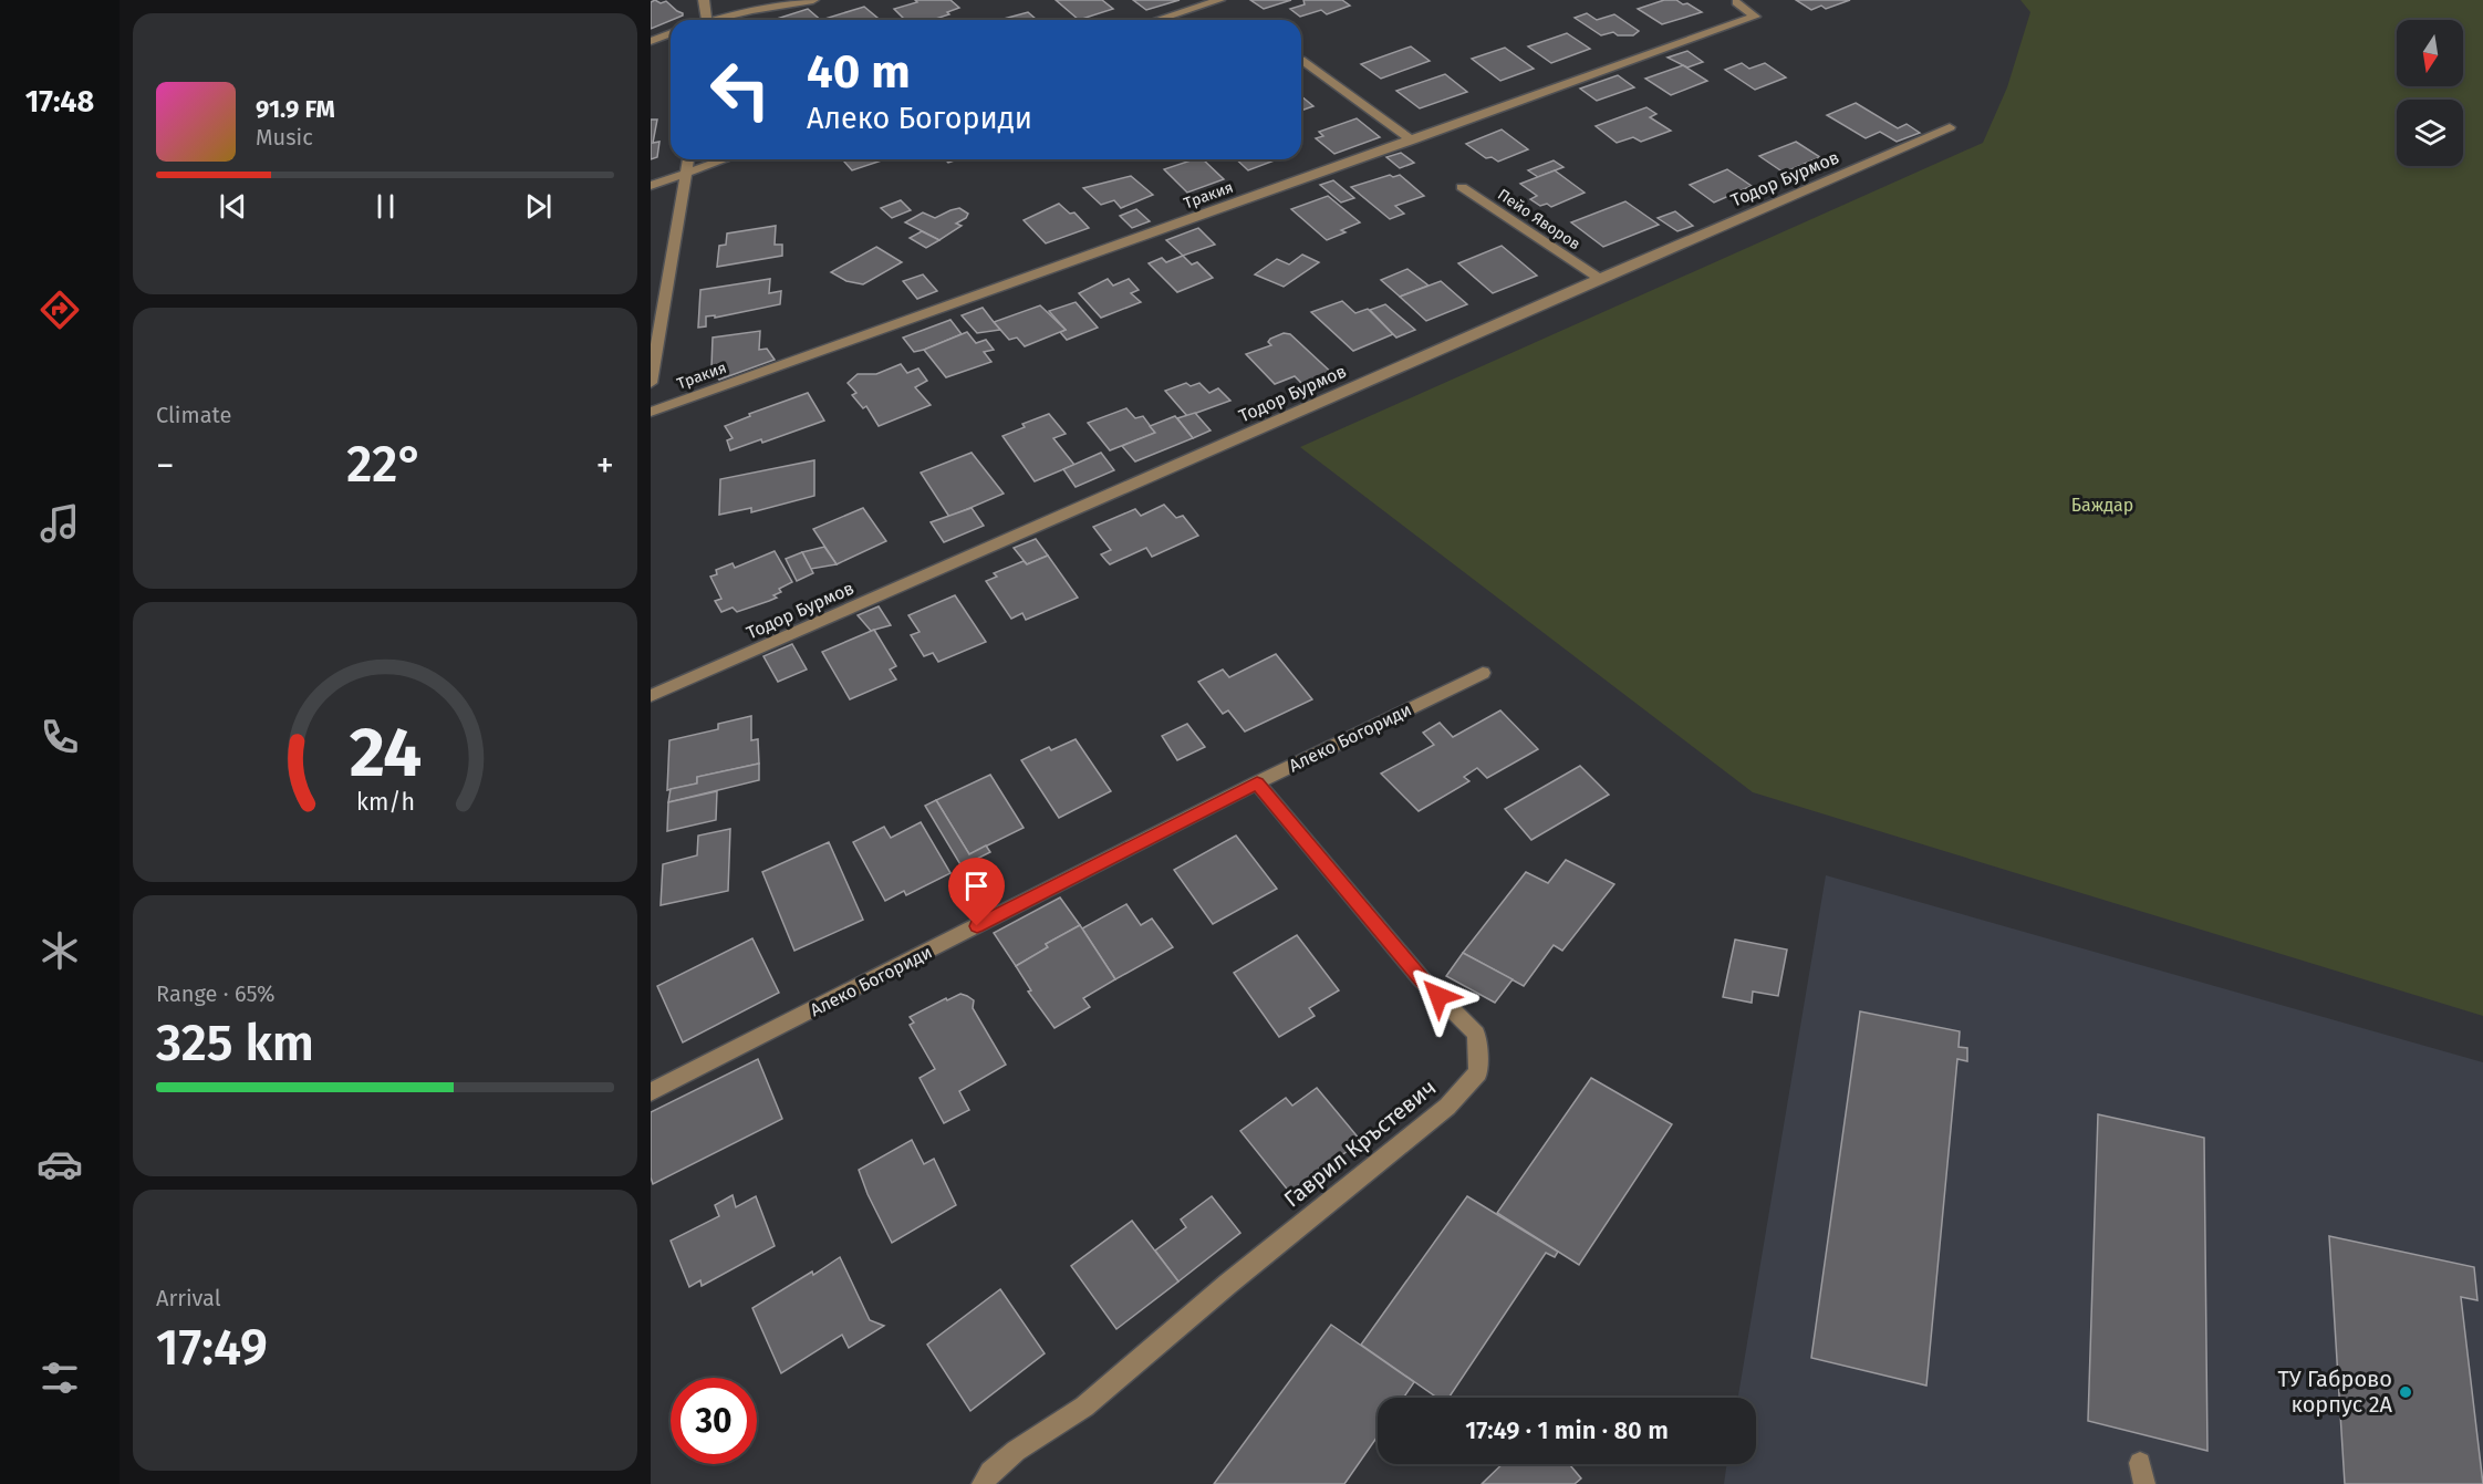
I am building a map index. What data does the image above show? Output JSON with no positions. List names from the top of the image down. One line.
{"streets":{"street":["Тодор Бурмов","Тракия","Пейо Яворов","Алеко Богориди","Гаврил Кръстевич"]},"crossings":[["Тодор Бурмов","Пейо Яворов"],["Алеко Богориди","Гаврил Кръстевич"]],"parks":["Баждар"],"places":["ТУ Габрово корпус 2А"],"north":"bottom","page":{"tabs":"17:48","turn":["40 m","Алеко Богориди"],"song":["91.9 FM","Music"],"tile":["Climate",["Range · 65%","325 km"],["Arrival","17:49"]],"heat":["−","22°","+"],"limit":"30","trip":"17:49 · 1 min · 80 m","gauge":["24","km/h"]}}
